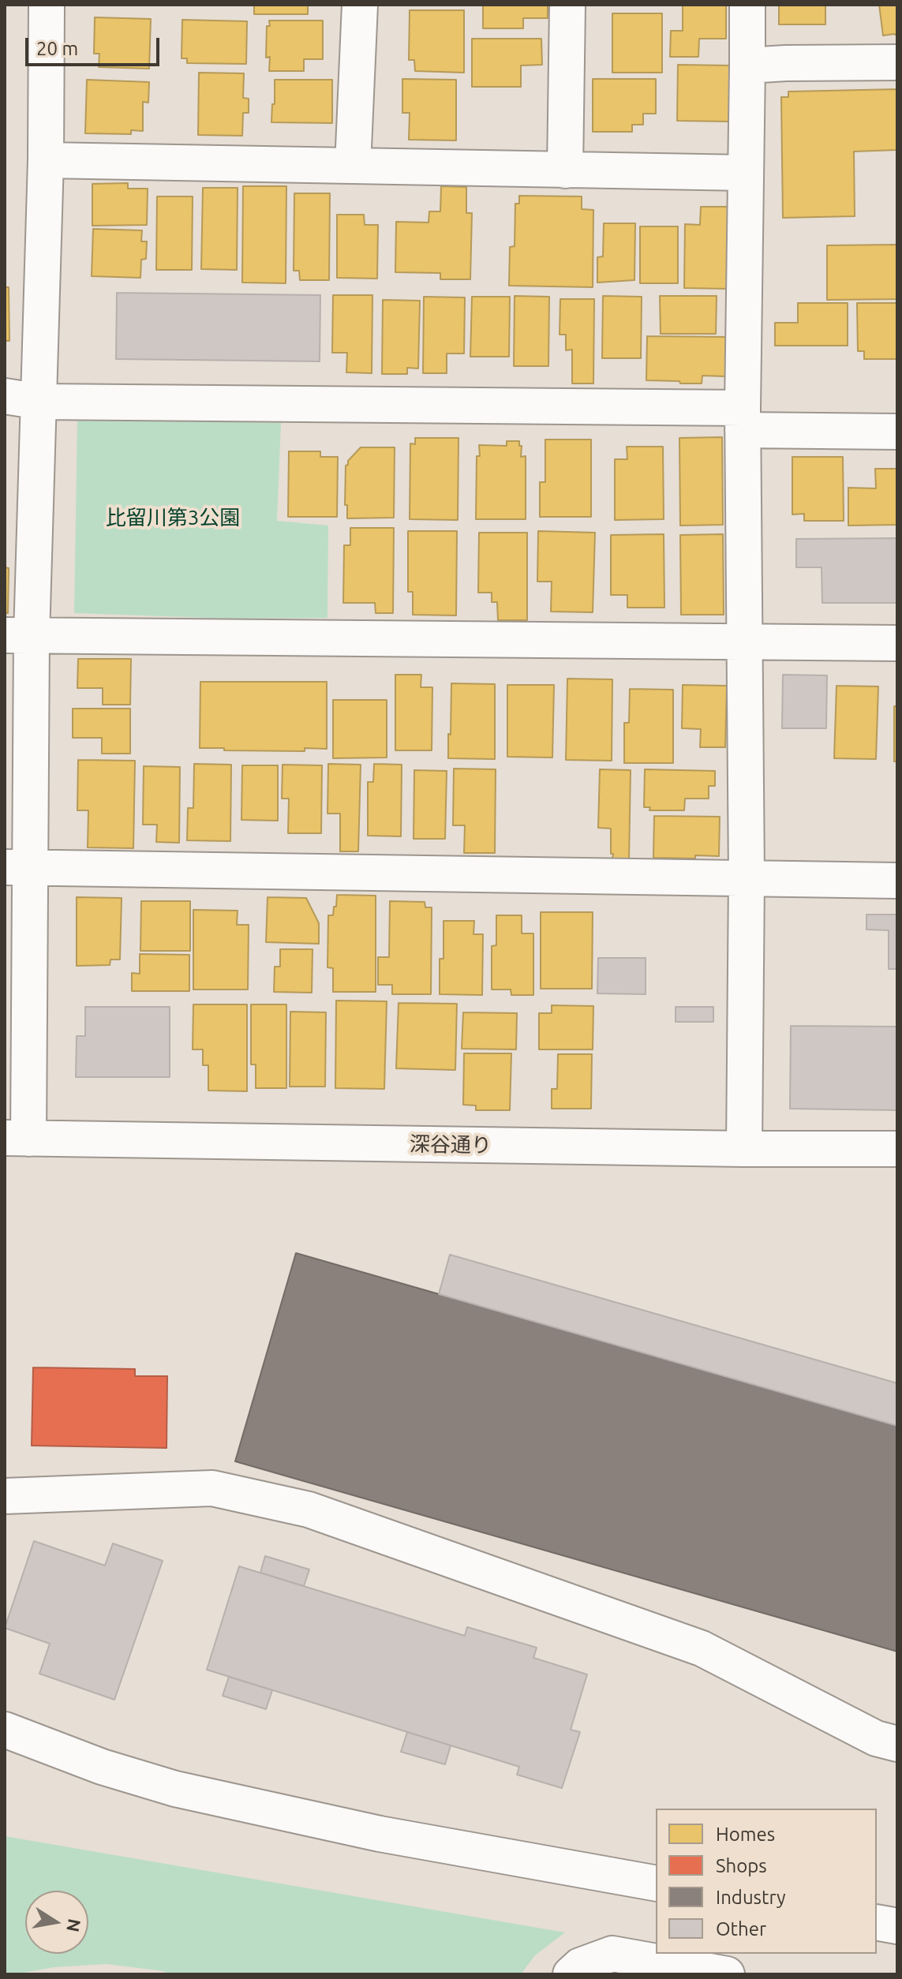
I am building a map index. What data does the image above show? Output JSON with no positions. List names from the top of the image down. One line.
{"streets":{"street":["深谷通り"]},"parks":["比留川第3公園"],"legend":["Homes","Shops","Industry","Other"],"scale_bar":"20 m","north":"right"}
